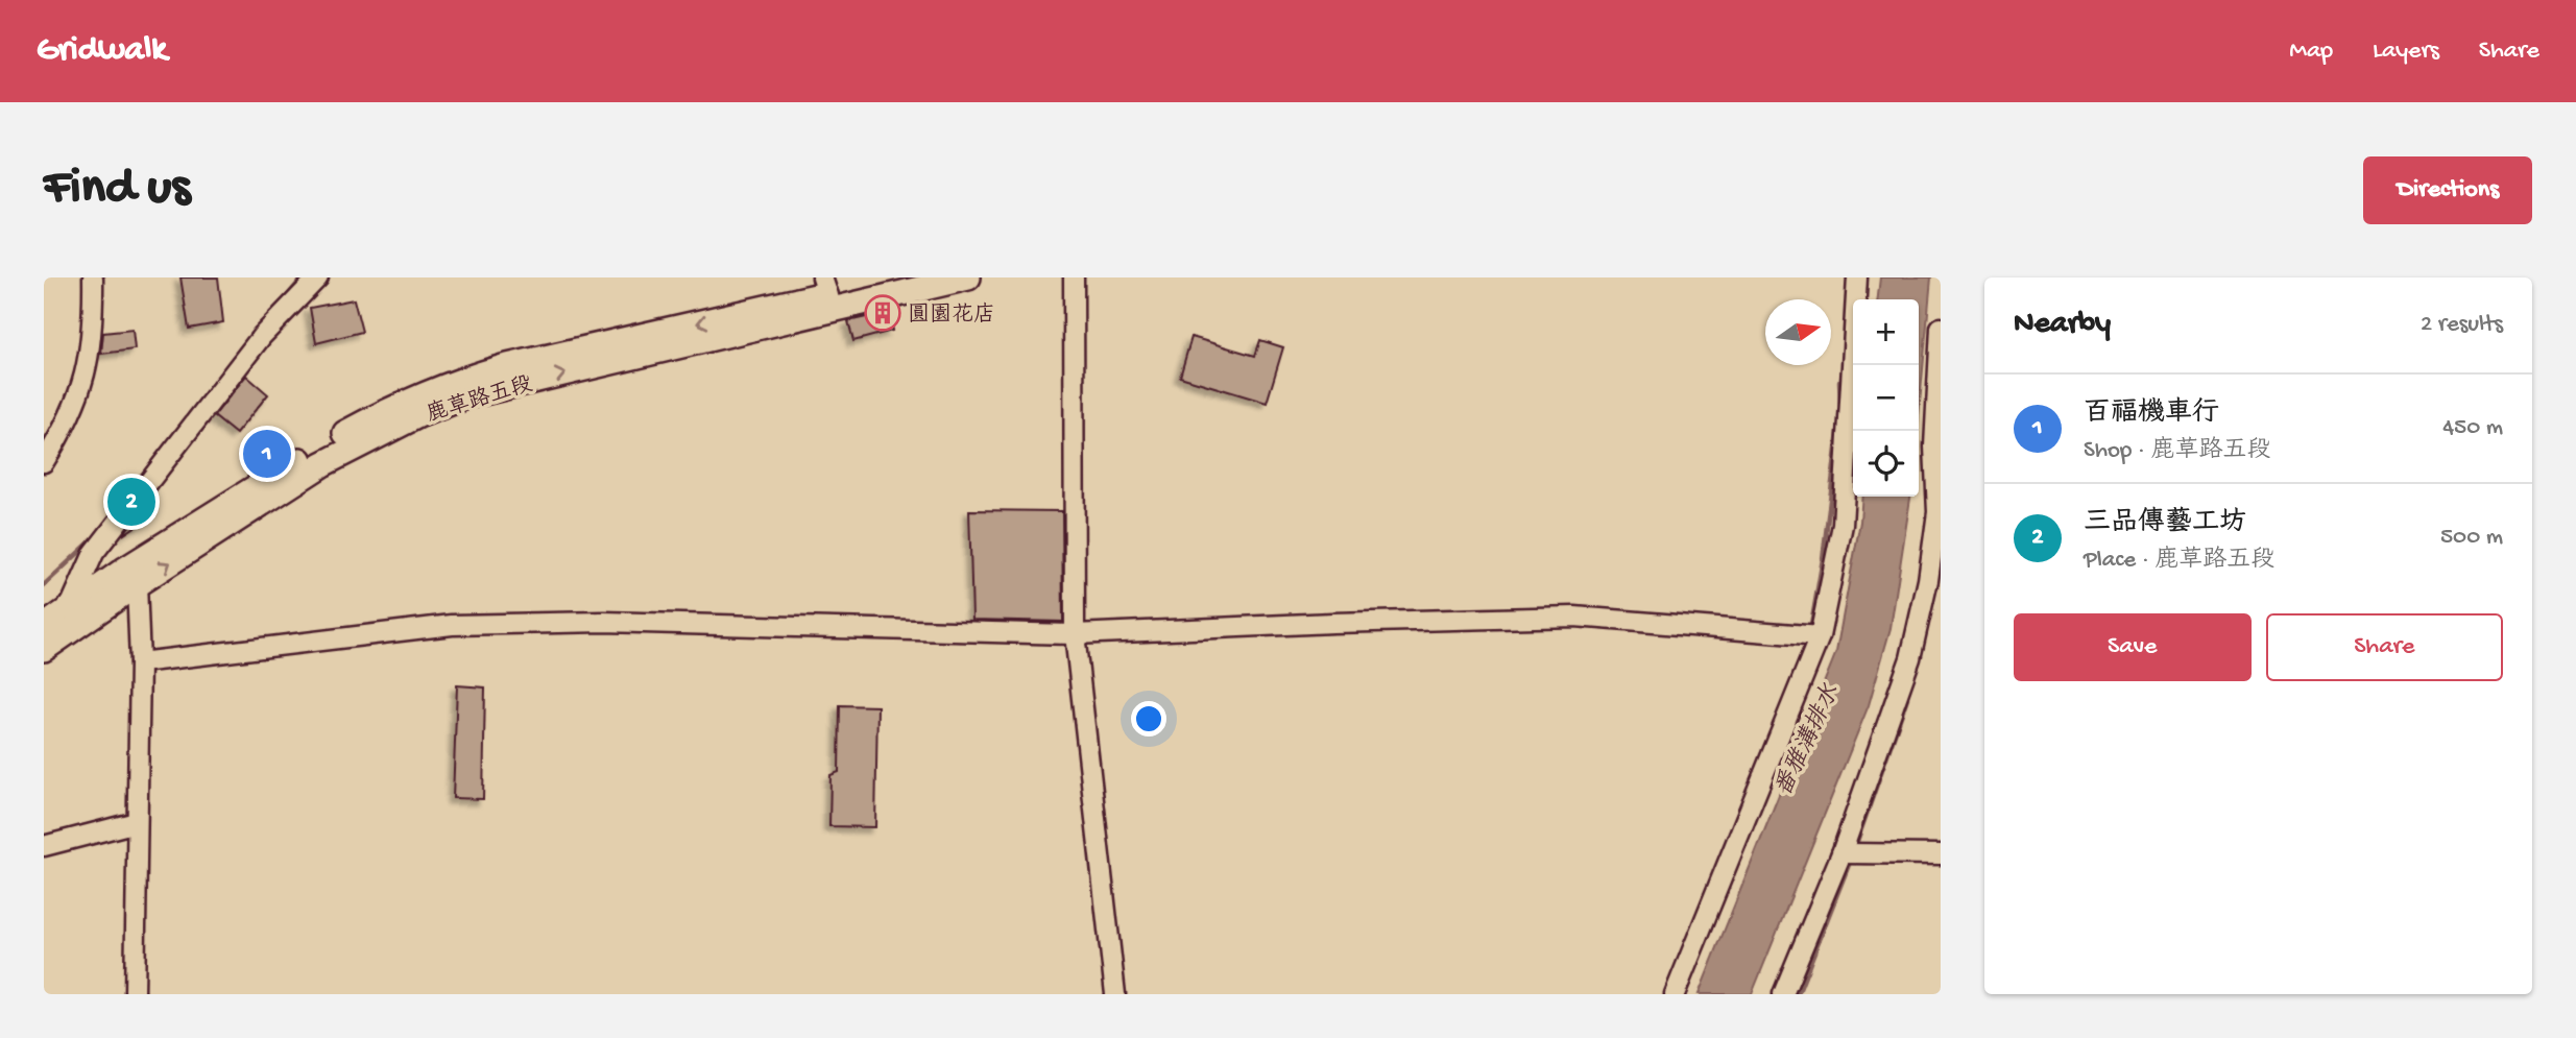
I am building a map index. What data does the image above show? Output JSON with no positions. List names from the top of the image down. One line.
{"streets":{"main road":["鹿草路五段"]},"water":["番雅溝排水"],"places":{"building":["圓園花店"]},"north":"right","page":{"header":"Gridwalk","nav":["Map","Layers","Share"],"buttons":["Directions",["Save","Share"]],"title":"Find us","heading":["Nearby","2 results"],"map_buttons":["+","−"],"list":[{"mark":"1","name":"百福機車行","note":"Shop · 鹿草路五段","value":"450 m"},{"mark":"2","name":"三品傳藝工坊","note":"Place · 鹿草路五段","value":"500 m"}],"pins":["1","2"]}}
